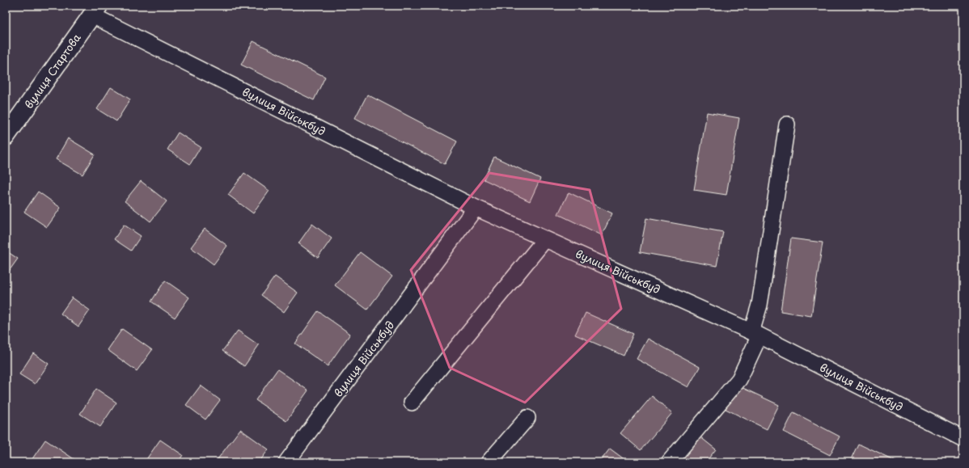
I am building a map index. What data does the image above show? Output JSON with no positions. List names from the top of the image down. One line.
{"streets":{"main road":["вулиця Стартова"],"street":["вулиця Військбуд"]},"crossings":[["вулиця Стартова","вулиця Військбуд"]]}
